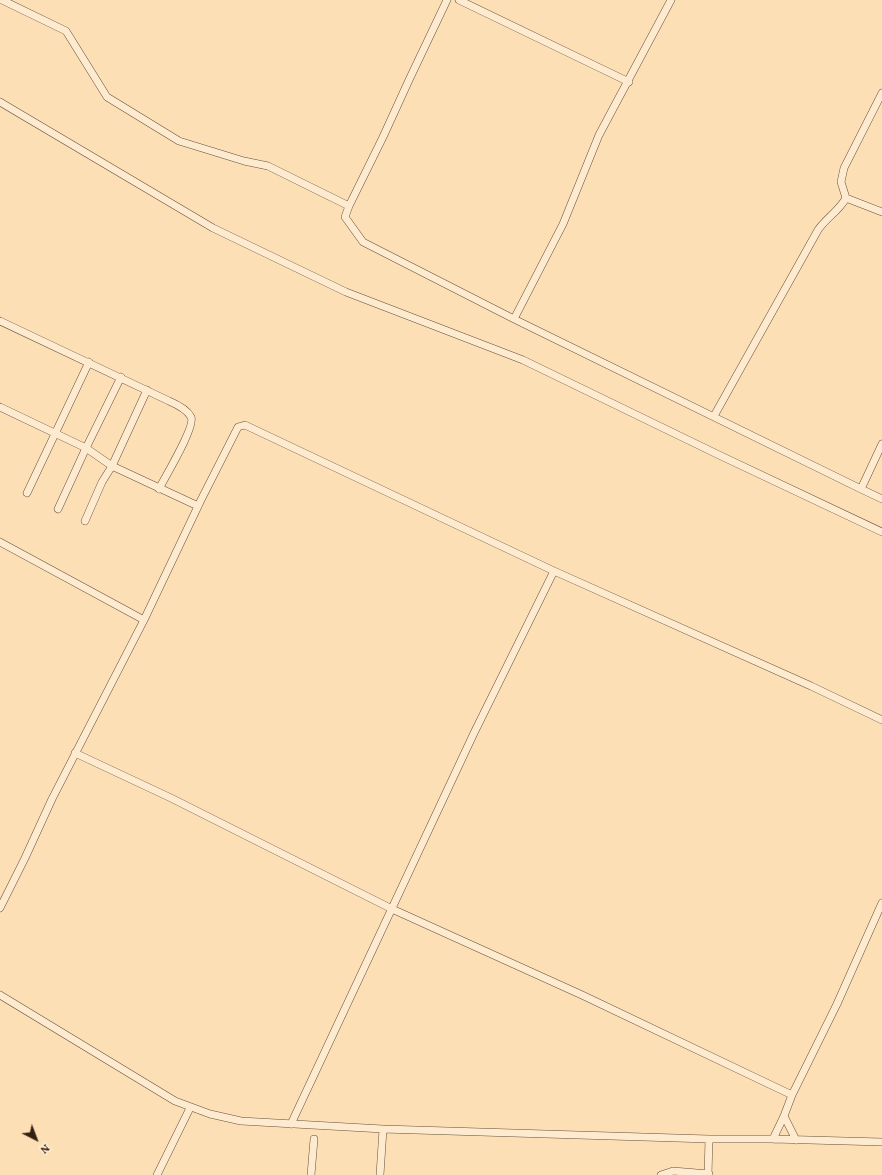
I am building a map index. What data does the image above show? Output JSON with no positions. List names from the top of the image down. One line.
{"north":"bottom right"}
